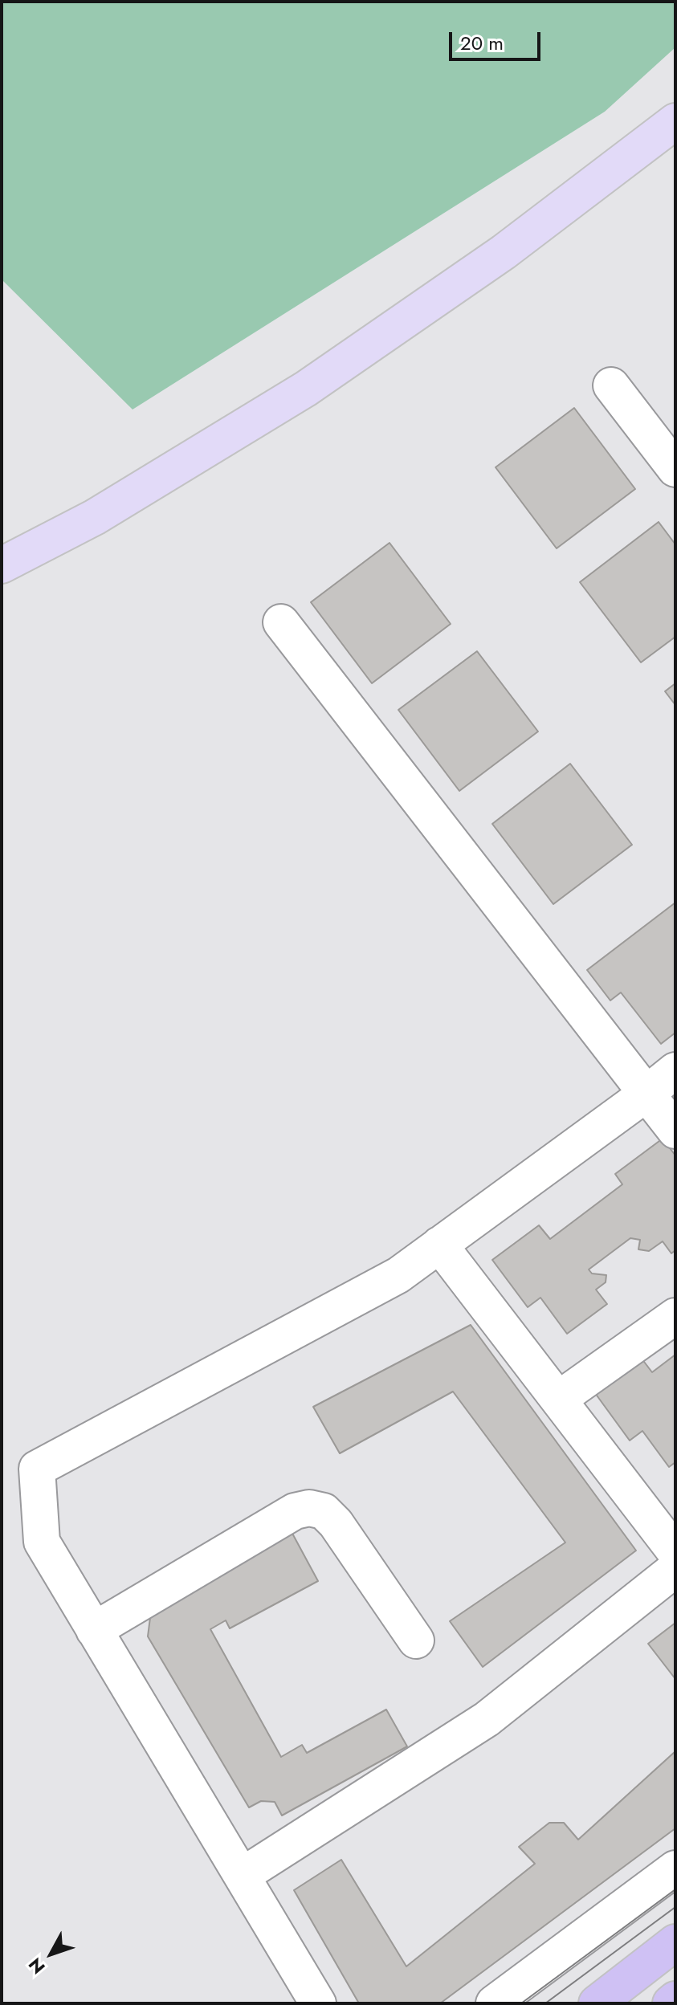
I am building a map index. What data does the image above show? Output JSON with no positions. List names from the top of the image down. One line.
{"scale_bar":"20 m","north":"bottom left"}
